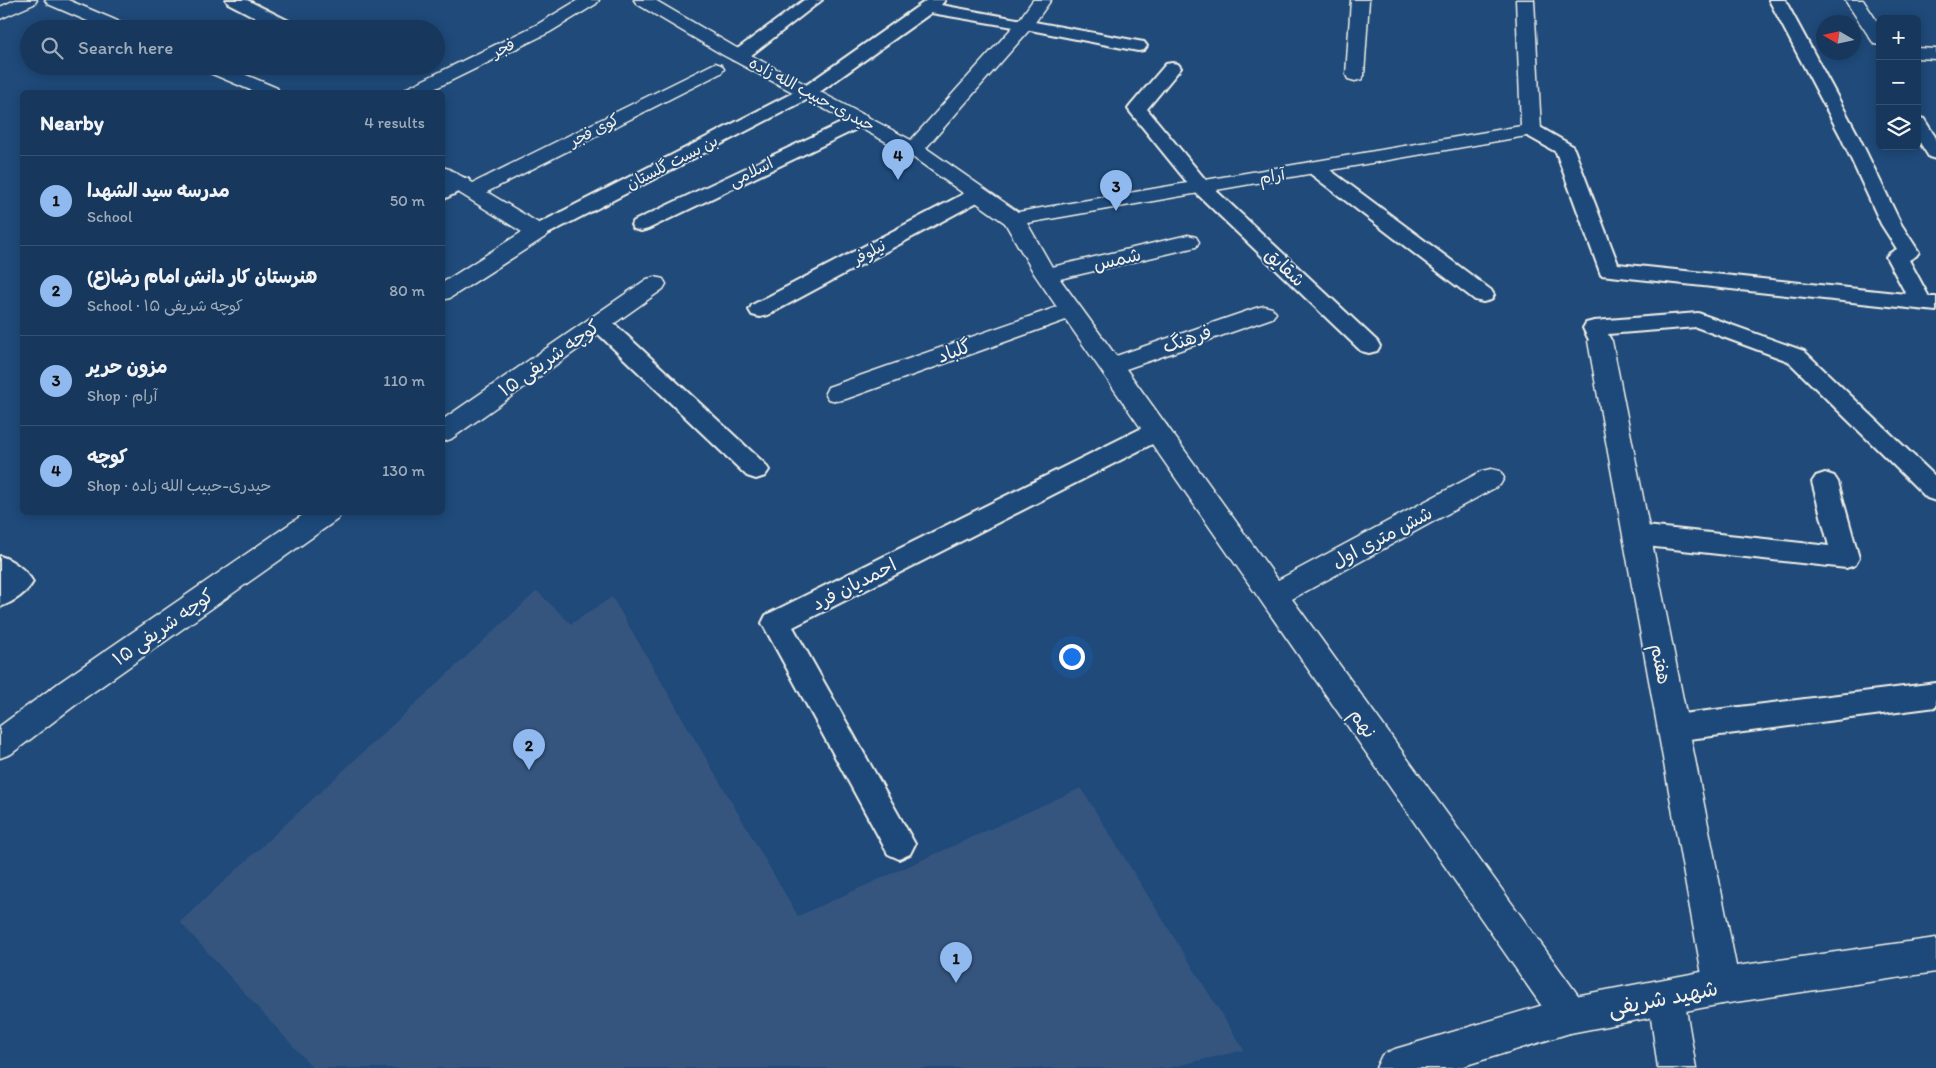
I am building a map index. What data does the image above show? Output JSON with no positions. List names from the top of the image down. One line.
{"streets":{"street":["فجر","حیدری-حبیب الله زاده","کوی فجر","آرام","شمس","فرهنگ","گلباد","کوچه شریفی ۱۵","شش متری اول","هفتم","نهم","شهید شریفی"],"lane":["بن بست گلستان","اسلامی","نیلوفر","شقایق","احمدیان فرد"]},"crossings":[["حیدری-حبیب الله زاده","بن بست گلستان"],["حیدری-حبیب الله زاده","اسلامی"],["حیدری-حبیب الله زاده","آرام"],["حیدری-حبیب الله زاده","نیلوفر"],["حیدری-حبیب الله زاده","شمس"],["حیدری-حبیب الله زاده","فرهنگ"],["حیدری-حبیب الله زاده","گلباد"],["حیدری-حبیب الله زاده","احمدیان فرد"],["حیدری-حبیب الله زاده","نهم"],["آرام","شقایق"],["شش متری اول","نهم"],["احمدیان فرد","نهم"],["هفتم","شهید شریفی"],["نهم","شهید شریفی"]],"north":"left","page":{"map_buttons":["+","−"],"search":"Search here","heading":["Nearby","4 results"],"pins":["4","3","2","1"],"list":[{"mark":"1","name":"مدرسه سید الشهدا","note":"School","value":"50 m"},{"mark":"2","name":"هنرستان کار دانش امام رضا(ع)","note":"School · کوچه شریفی ۱۵","value":"80 m"},{"mark":"3","name":"مزون حریر","note":"Shop · آرام","value":"110 m"},{"mark":"4","name":"کوچه","note":"Shop · حیدری-حبیب الله زاده","value":"130 m"}]}}
